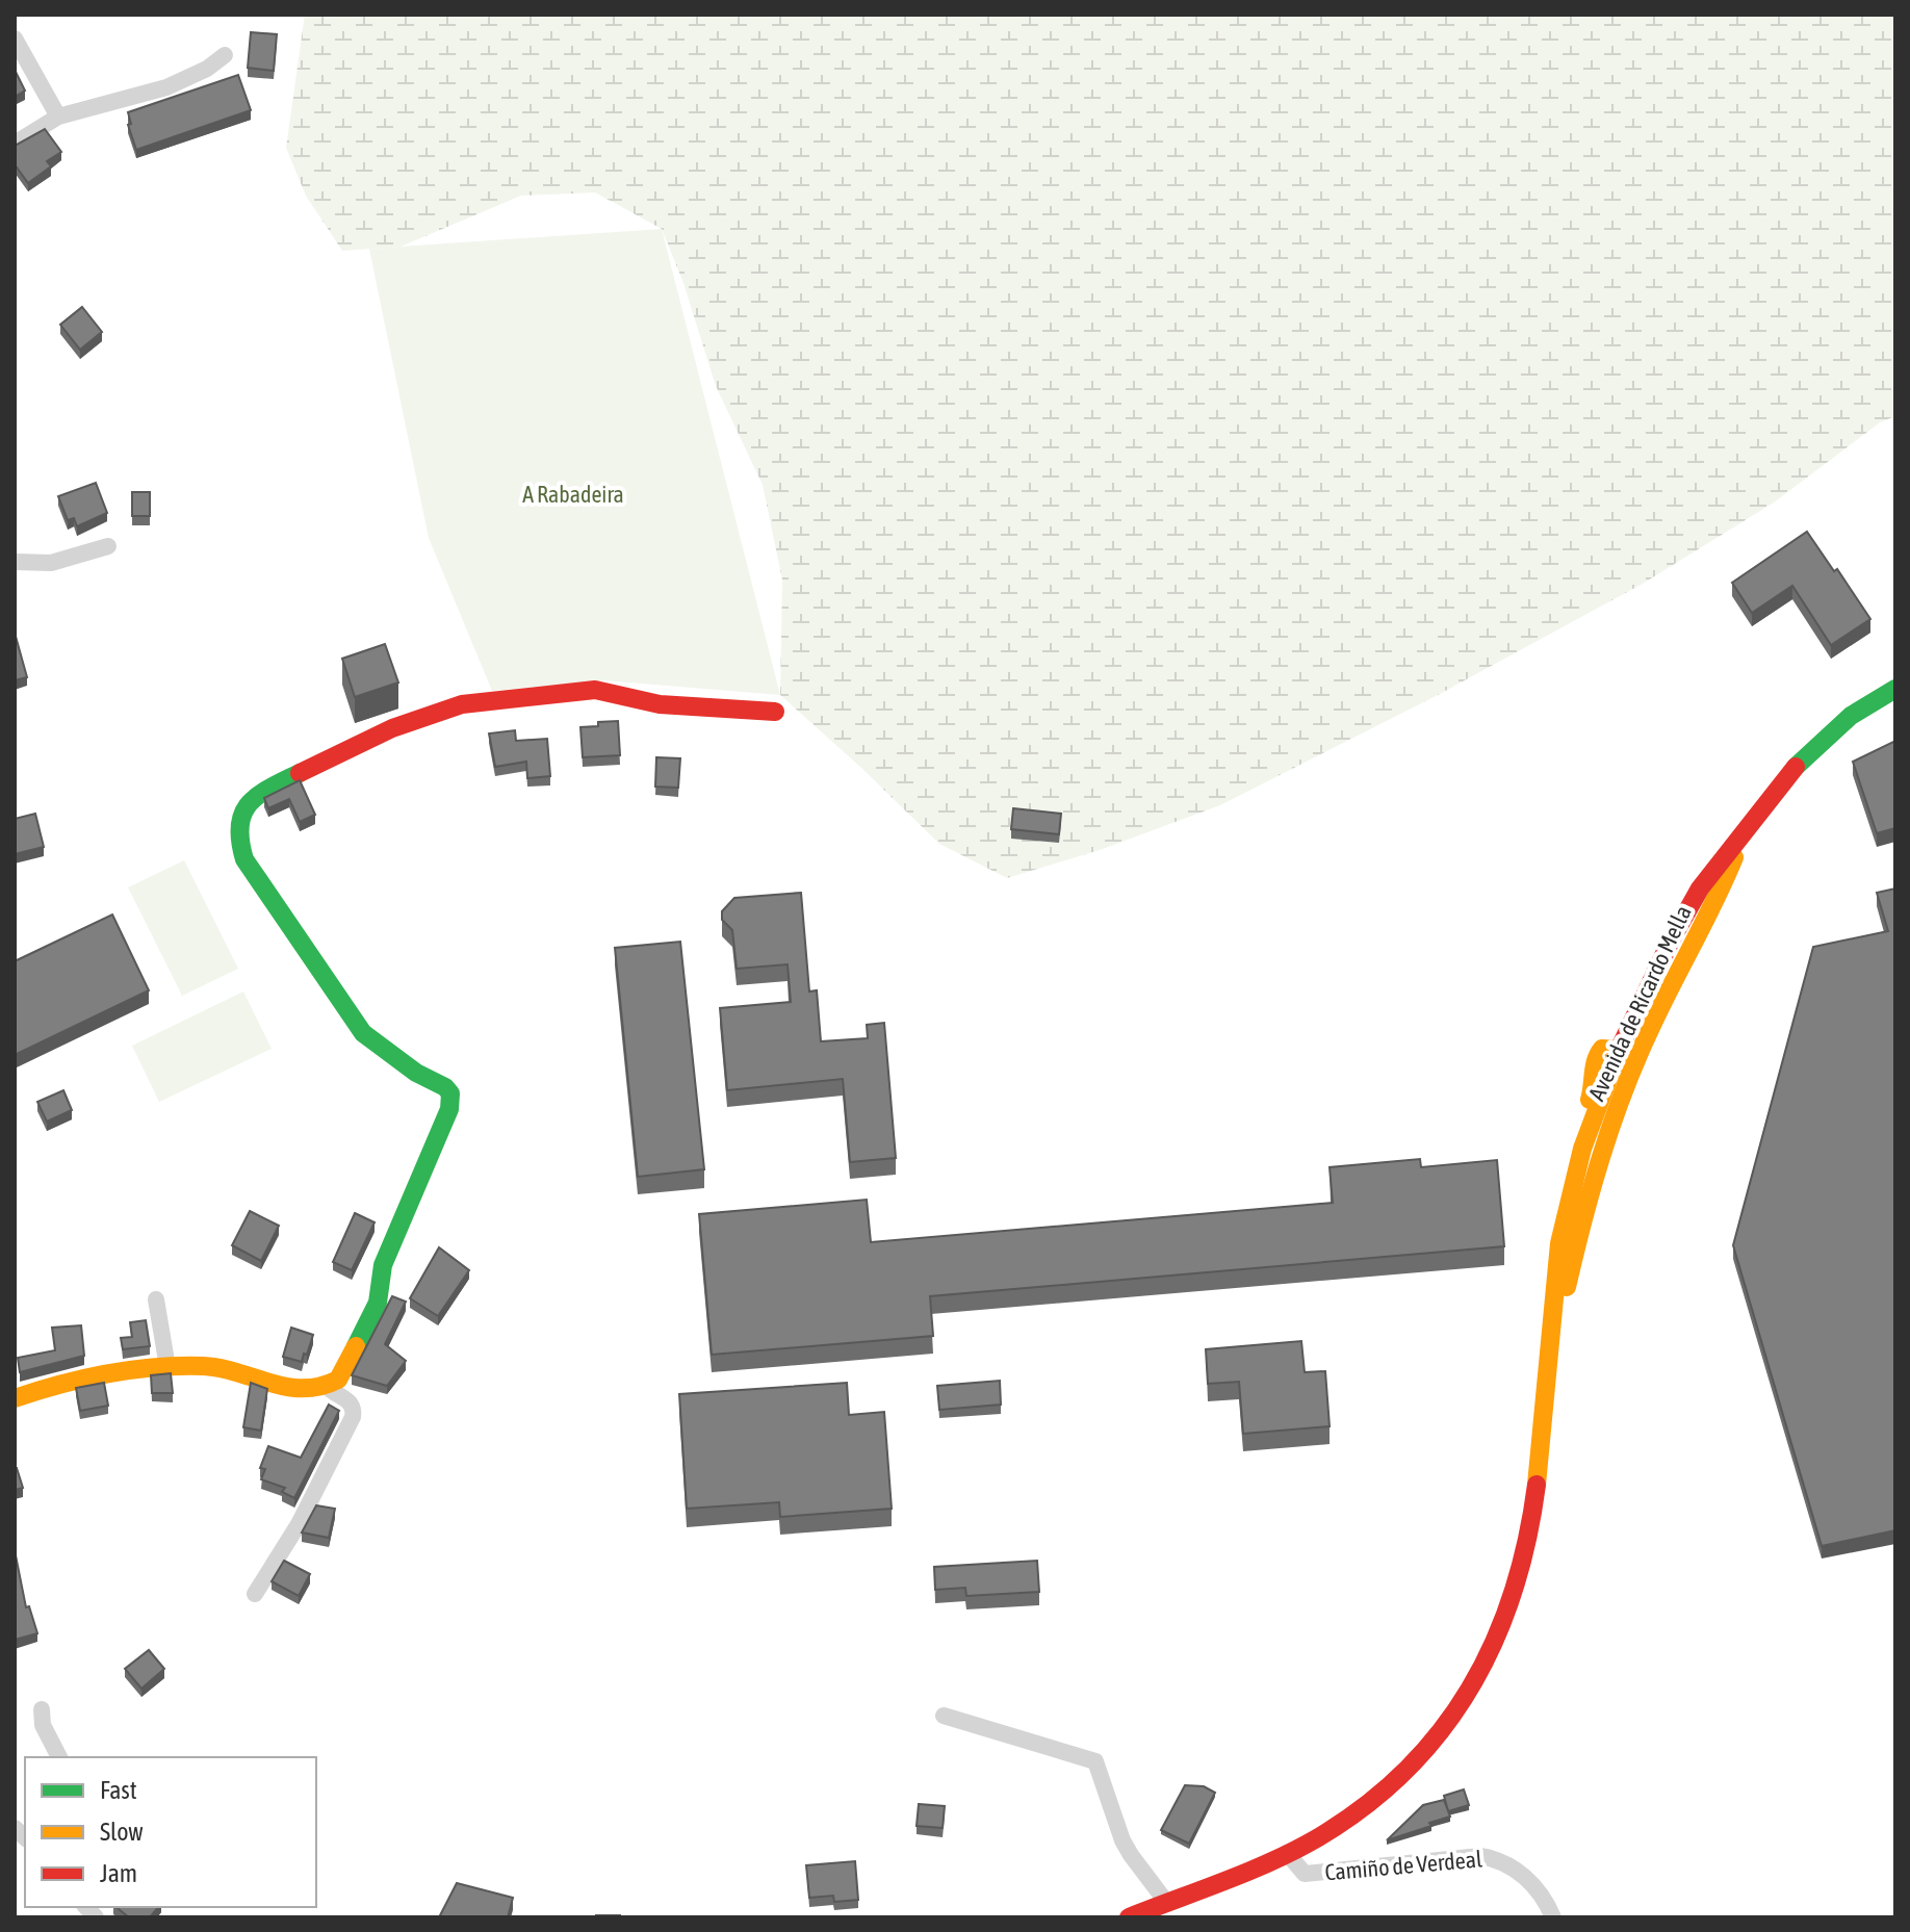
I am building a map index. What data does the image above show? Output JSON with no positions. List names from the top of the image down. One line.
{"streets":{"main road":["Avenida de Ricardo Mella"],"street":["Camiño de Verdeal"]},"crossings":[["Avenida de Ricardo Mella","Camiño de Verdeal"]],"parks":["A Rabadeira"],"legend":["Fast","Slow","Jam"]}
